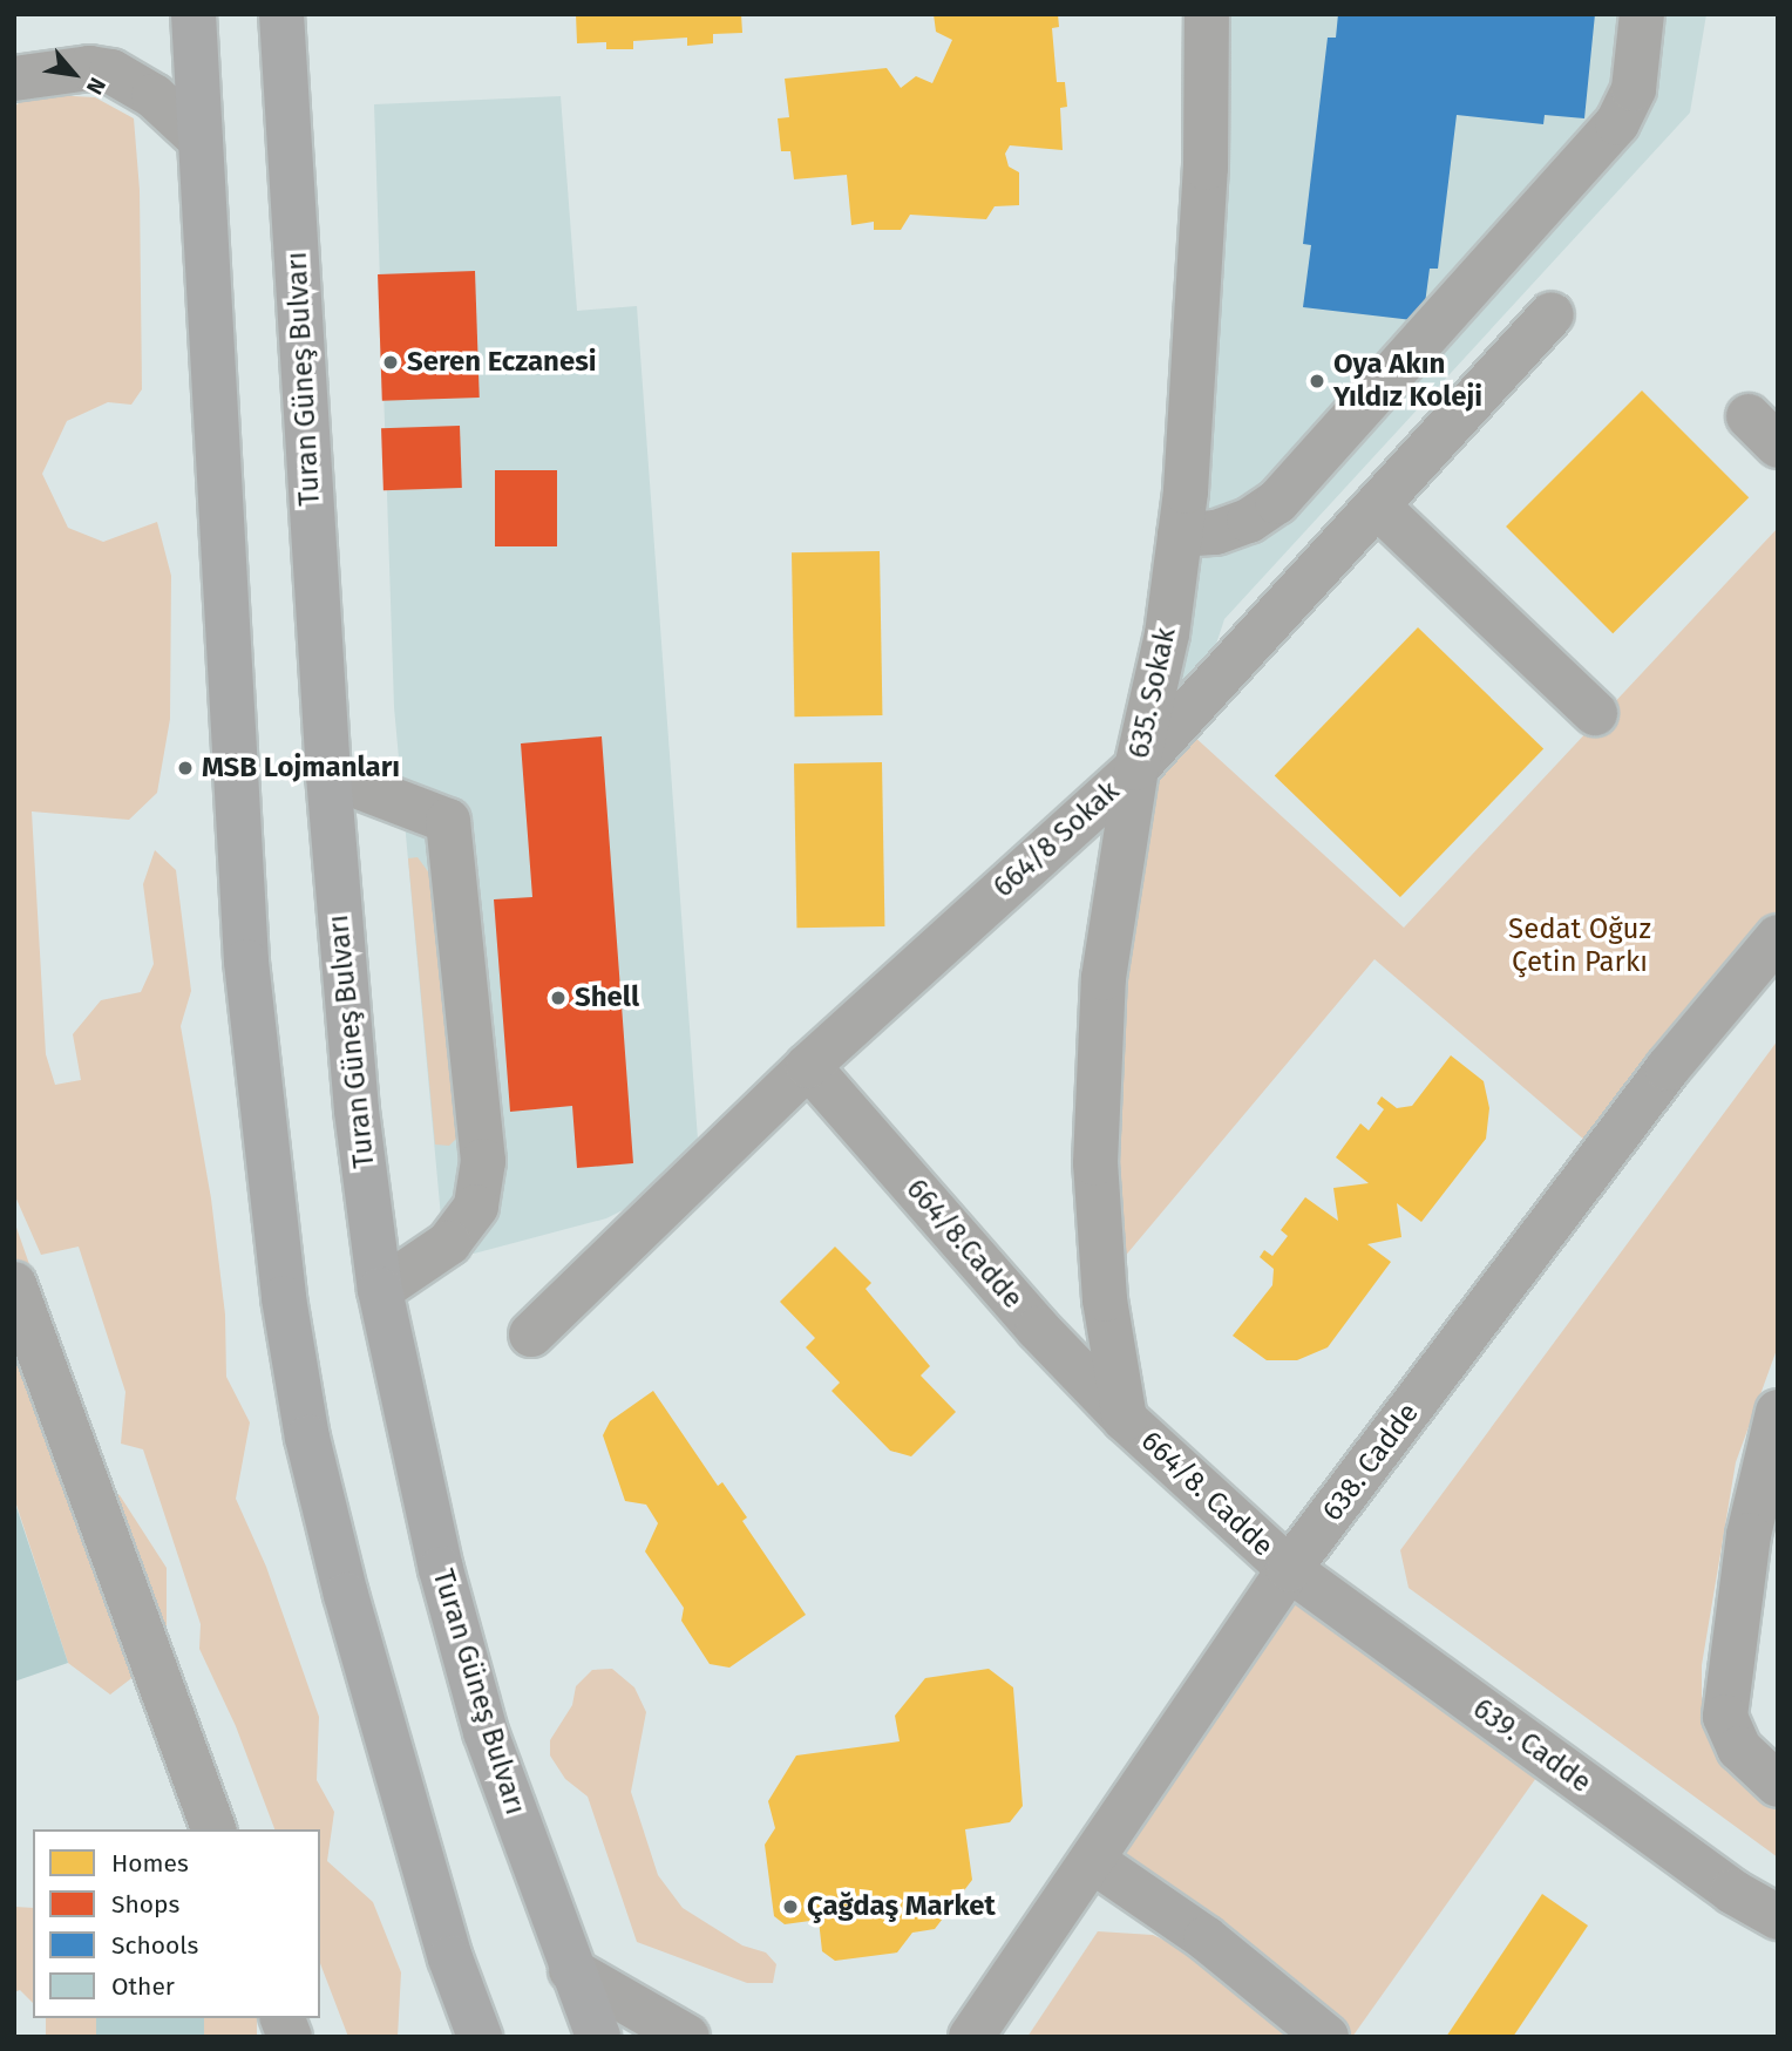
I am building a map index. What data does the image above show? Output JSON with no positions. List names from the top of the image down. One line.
{"streets":{"main road":["Turan Güneş Bulvarı"],"street":["635. Sokak","664/8 Sokak","664/8.Cadde","638. Cadde","664/8. Cadde","639. Cadde"]},"crossings":[["635. Sokak","664/8 Sokak"],["635. Sokak","664/8.Cadde"],["635. Sokak","664/8. Cadde"],["664/8 Sokak","664/8.Cadde"],["664/8.Cadde","664/8. Cadde"],["638. Cadde","664/8. Cadde"],["638. Cadde","639. Cadde"],["664/8. Cadde","639. Cadde"]],"parks":["Sedat Oğuz Çetin Parkı"],"places":["Seren Eczanesi","Oya Akın Yıldız Koleji","MSB Lojmanları","Shell","Çağdaş Market"],"legend":["Homes","Shops","Schools","Other"],"north":"bottom right"}
